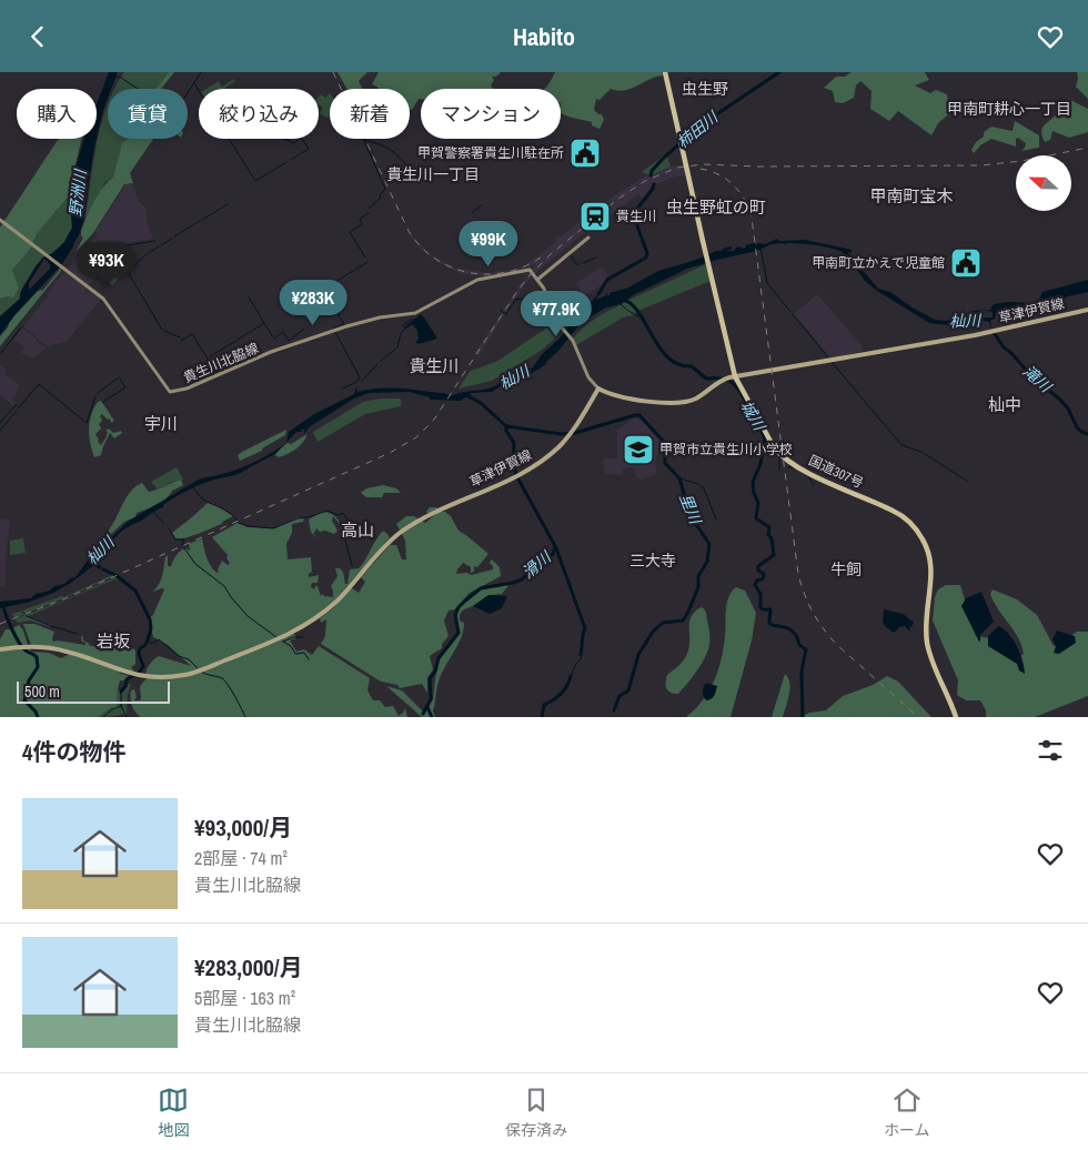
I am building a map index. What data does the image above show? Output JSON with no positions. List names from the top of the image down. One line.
{"streets":{"highway":["国道307号"],"main road":["草津伊賀線","貴生川北脇線"]},"crossings":[["草津伊賀線","国道307号"]],"districts":["虫生野","甲南町耕心一丁目","貴生川一丁目","甲南町宝木","虫生野虹の町","貴生川","杣中","宇川","高山","三大寺","牛飼","岩坂"],"water":["柿田川","野洲川","杣川","滝川","城川","里川","滑川"],"places":{"public building":["甲賀警察署貴生川駐在所","甲南町立かえで児童館"],"station":["貴生川"],"school or university":["甲賀市立貴生川小学校"]},"scale_bar":"500 m","north":"left","page":{"header":"Habito","chip":["購入","賃貸","絞り込み","新着","マンション"],"price":["¥99K","¥93K","¥283K","¥77.9K"],"scale":"500 m","heading":"4件の物件","list":[{"name":"¥93,000/月","note":"2部屋 · 74 m² · 貴生川北脇線"},{"name":"¥283,000/月","note":"5部屋 · 163 m² · 貴生川北脇線"}],"tabs":["地図","保存済み","ホーム"]}}
